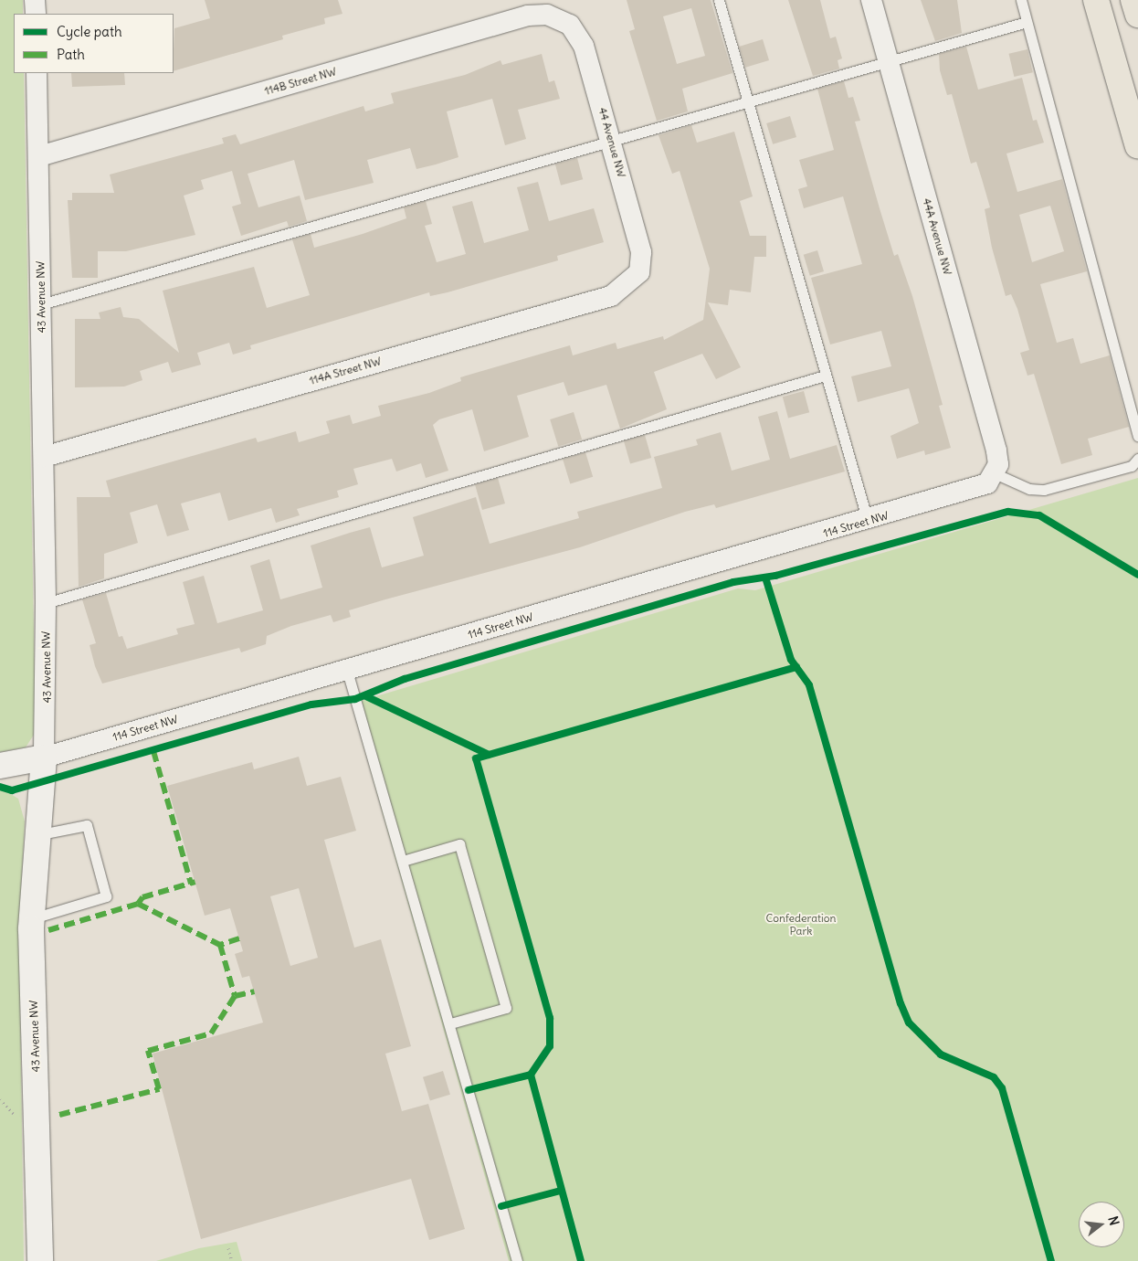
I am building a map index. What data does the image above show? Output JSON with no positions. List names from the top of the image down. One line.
{"streets":{"street":["114B Street NW","44 Avenue NW","44A Avenue NW","43 Avenue NW","114A Street NW","114 Street NW"]},"crossings":[["114B Street NW","44 Avenue NW"],["114B Street NW","43 Avenue NW"],["44 Avenue NW","114A Street NW"],["44A Avenue NW","114 Street NW"],["43 Avenue NW","114A Street NW"],["43 Avenue NW","114 Street NW"]],"parks":["Confederation Park"],"legend":["Cycle path","Path"],"north":"right"}
